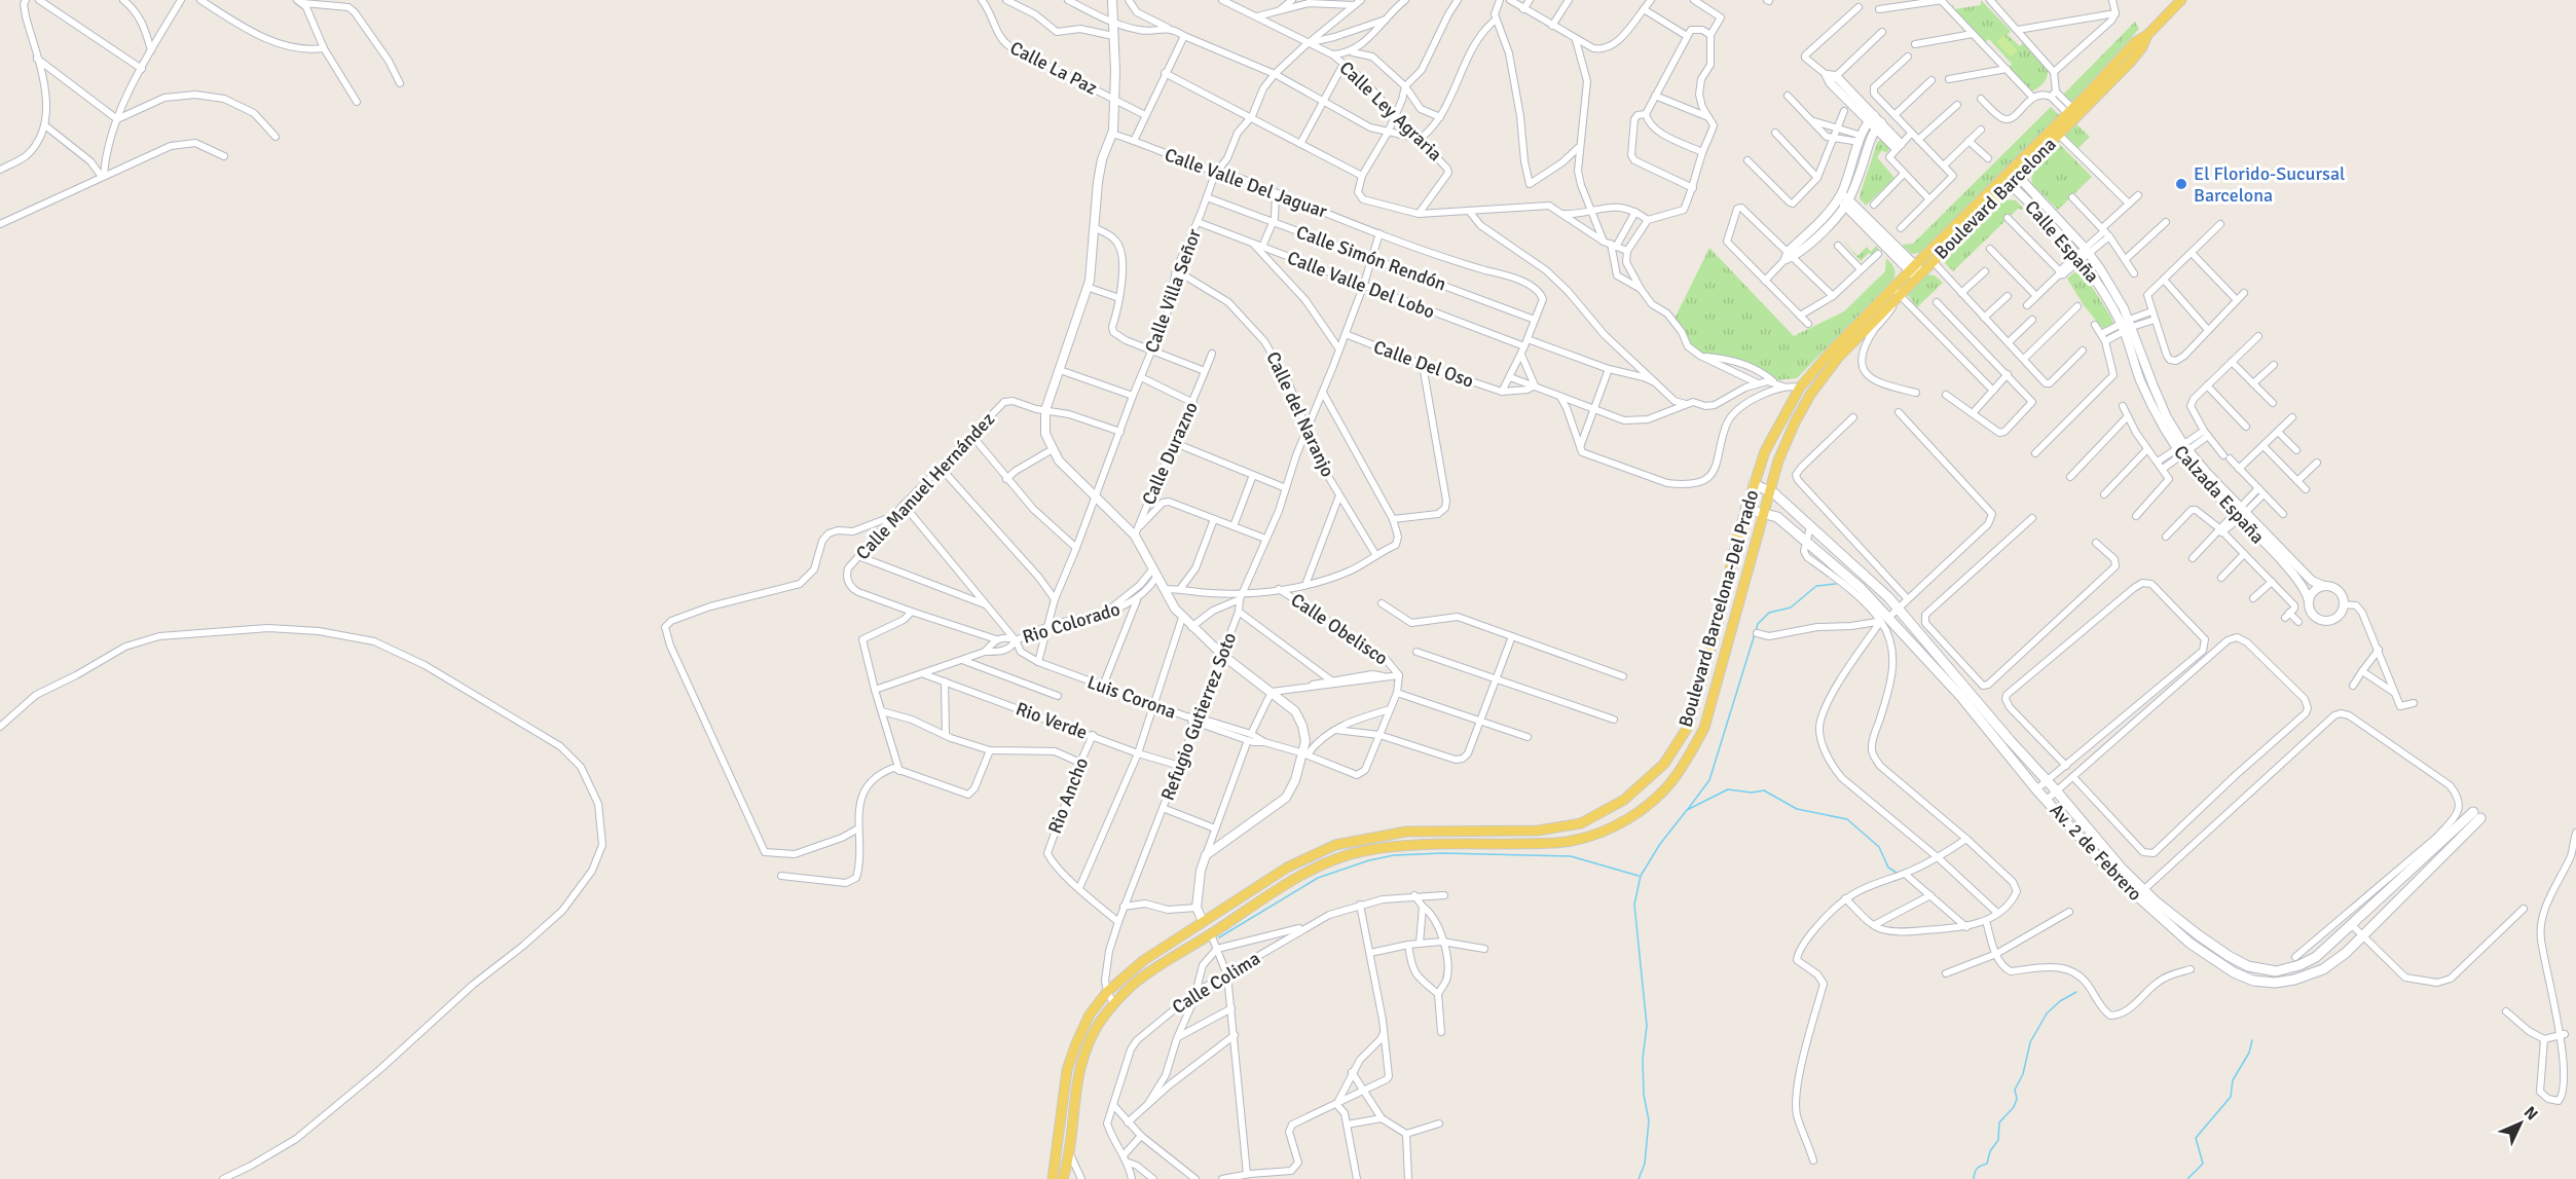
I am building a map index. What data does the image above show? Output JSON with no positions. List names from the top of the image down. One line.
{"streets":{"main road":["Boulevard Barcelona","Boulevard Barcelona-Del Prado","Av. 2 de Febrero"],"street":["Calle La Paz","Calle Ley Agraria","Calle Valle Del Jaguar","Calle España","Calle Simón Rendón","Calle Valle Del Lobo","Calle Villa Señor","Calle Del Oso","Calle del Naranjo","Calle Durazno","Calle Manuel Hernández","Calzada España","Rio Colorado","Calle Obelisco","Luis Corona","Refugio Gutierrez Soto","Rio Verde","Rio Ancho","Calle Colima"]},"crossings":[["Calle Ley Agraria","Calle Villa Señor"],["Calle Valle Del Jaguar","Calle Villa Señor"],["Calle Valle Del Jaguar","Refugio Gutierrez Soto"],["Boulevard Barcelona","Calle España"],["Boulevard Barcelona","Boulevard Barcelona-Del Prado"],["Calle España","Calzada España"],["Calle Simón Rendón","Calle Villa Señor"],["Calle Simón Rendón","Refugio Gutierrez Soto"],["Calle Valle Del Lobo","Calle Villa Señor"],["Calle Valle Del Lobo","Refugio Gutierrez Soto"],["Calle Villa Señor","Calle del Naranjo"],["Calle Villa Señor","Rio Colorado"],["Calle Villa Señor","Luis Corona"],["Calle Del Oso","Refugio Gutierrez Soto"],["Calle del Naranjo","Refugio Gutierrez Soto"],["Calle Manuel Hernández","Luis Corona"],["Boulevard Barcelona-Del Prado","Refugio Gutierrez Soto"],["Boulevard Barcelona-Del Prado","Av. 2 de Febrero"],["Rio Colorado","Luis Corona"],["Rio Colorado","Rio Verde"],["Calle Obelisco","Luis Corona"],["Luis Corona","Refugio Gutierrez Soto"],["Refugio Gutierrez Soto","Rio Verde"],["Rio Verde","Rio Ancho"]],"places":["El Florido-Sucursal Barcelona"],"north":"top right"}
